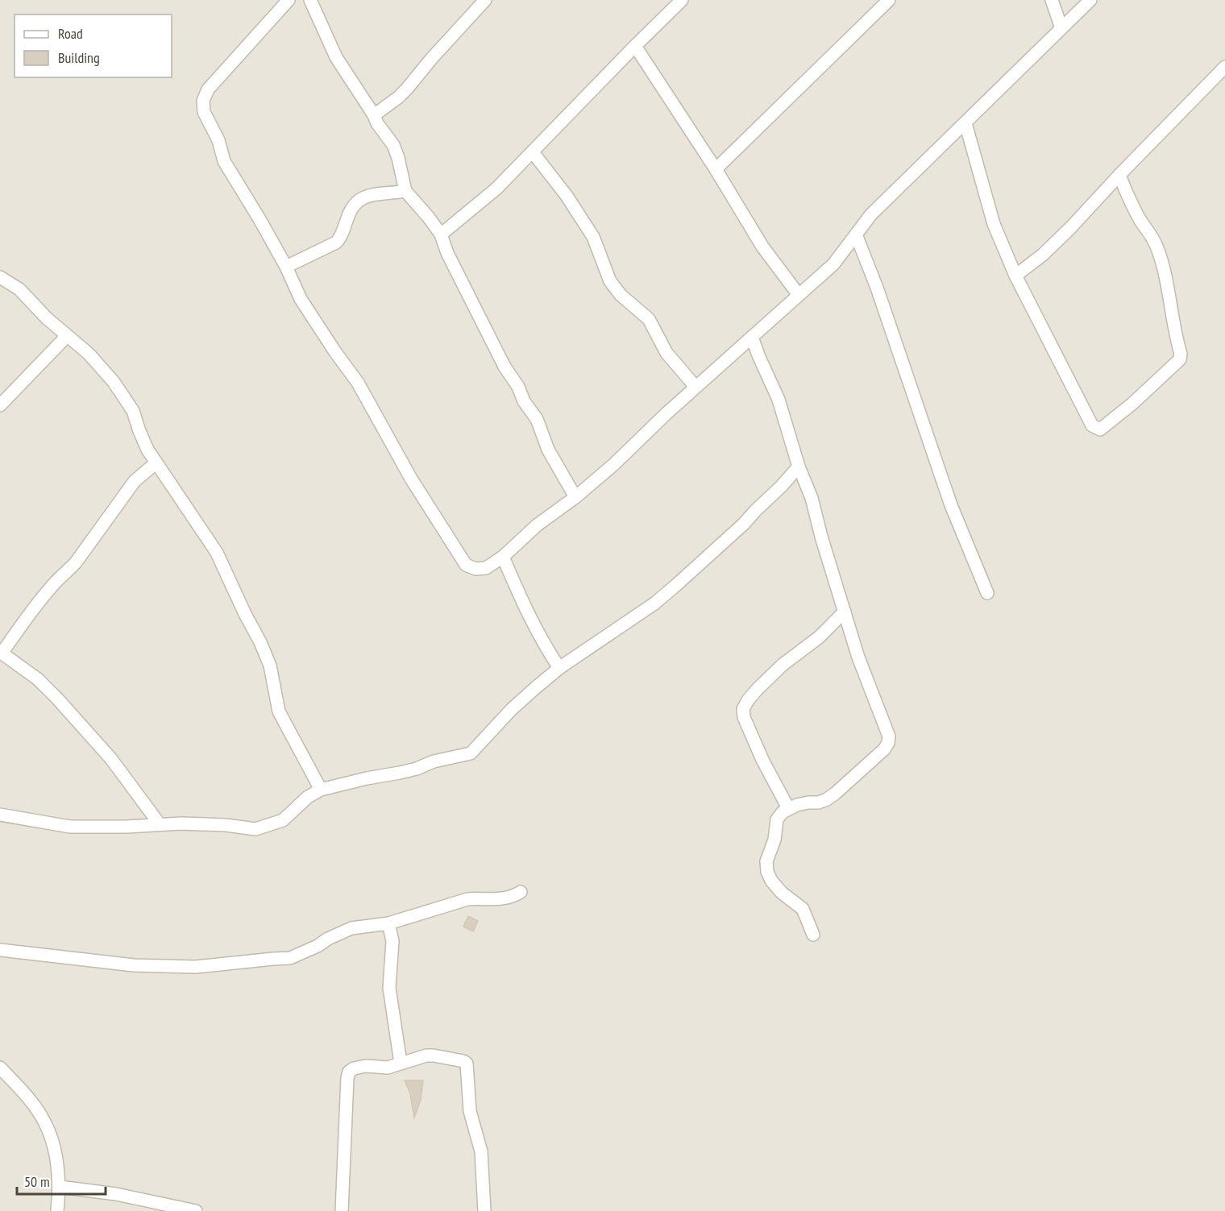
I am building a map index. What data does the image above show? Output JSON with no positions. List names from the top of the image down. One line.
{"legend":["Road","Building"],"scale_bar":"50 m"}
